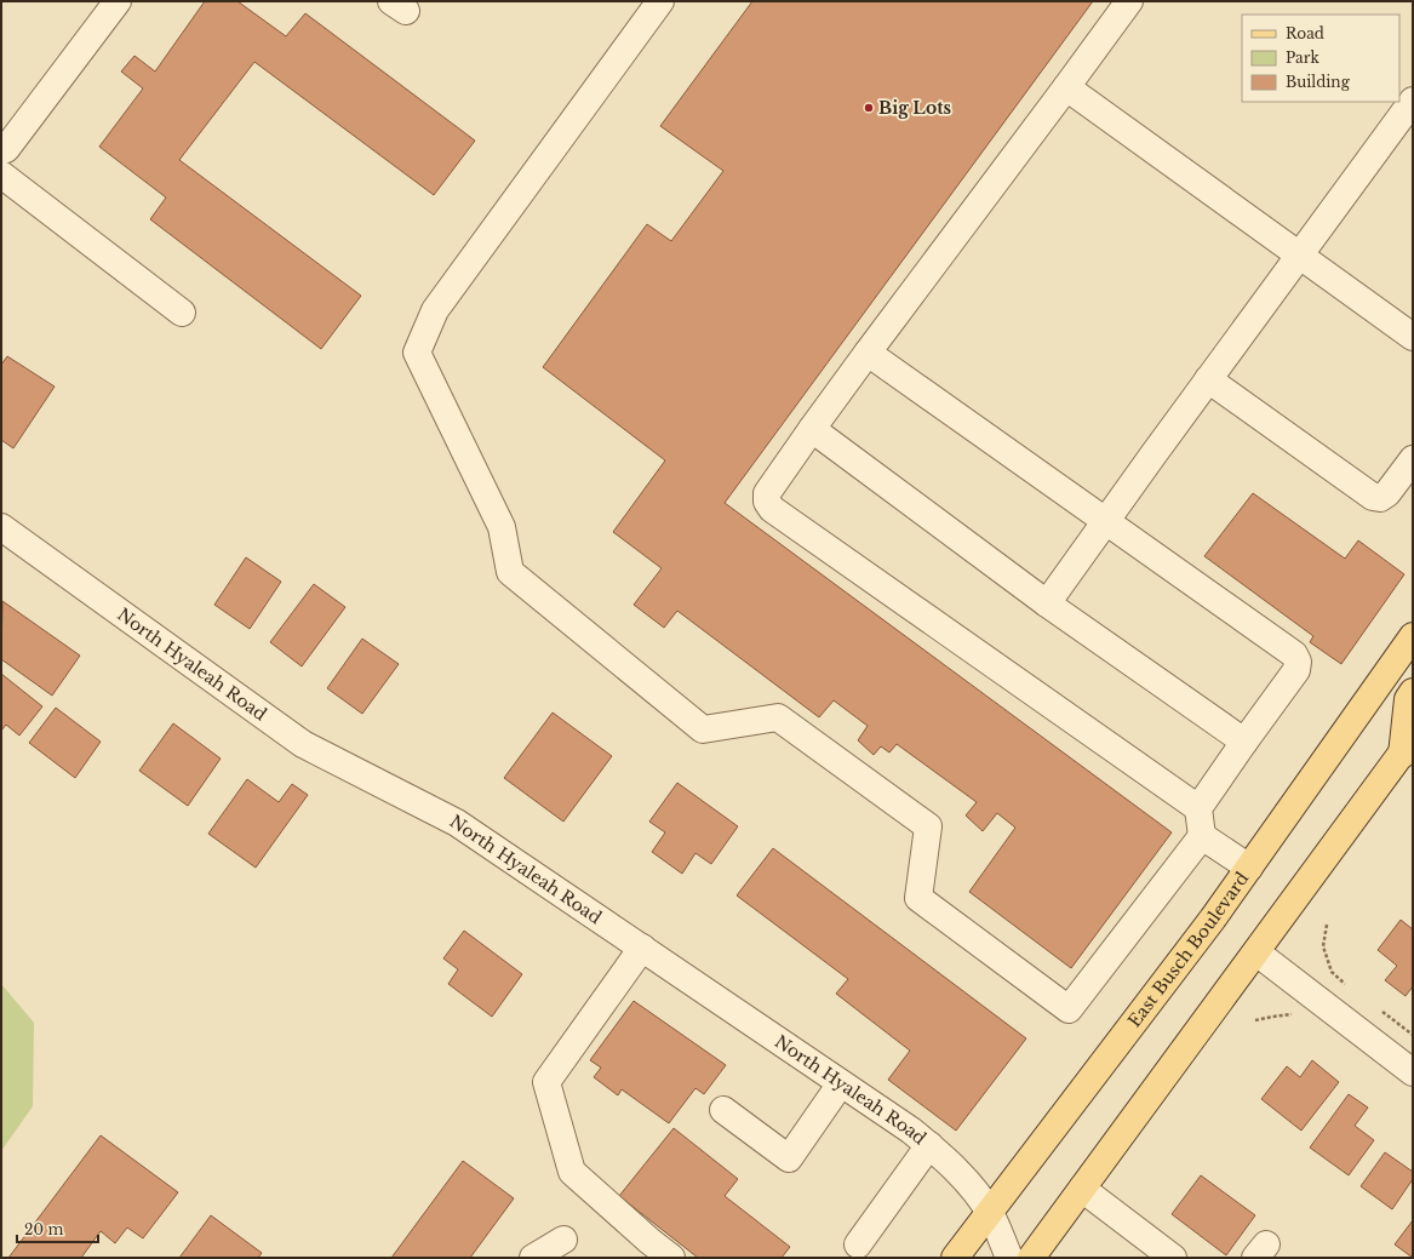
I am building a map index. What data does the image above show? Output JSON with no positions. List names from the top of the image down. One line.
{"streets":{"main road":["East Busch Boulevard"],"street":["North Hyaleah Road"]},"crossings":[["North Hyaleah Road","East Busch Boulevard"]],"places":["Big Lots"],"legend":["Road","Park","Building"],"scale_bar":"20 m"}
